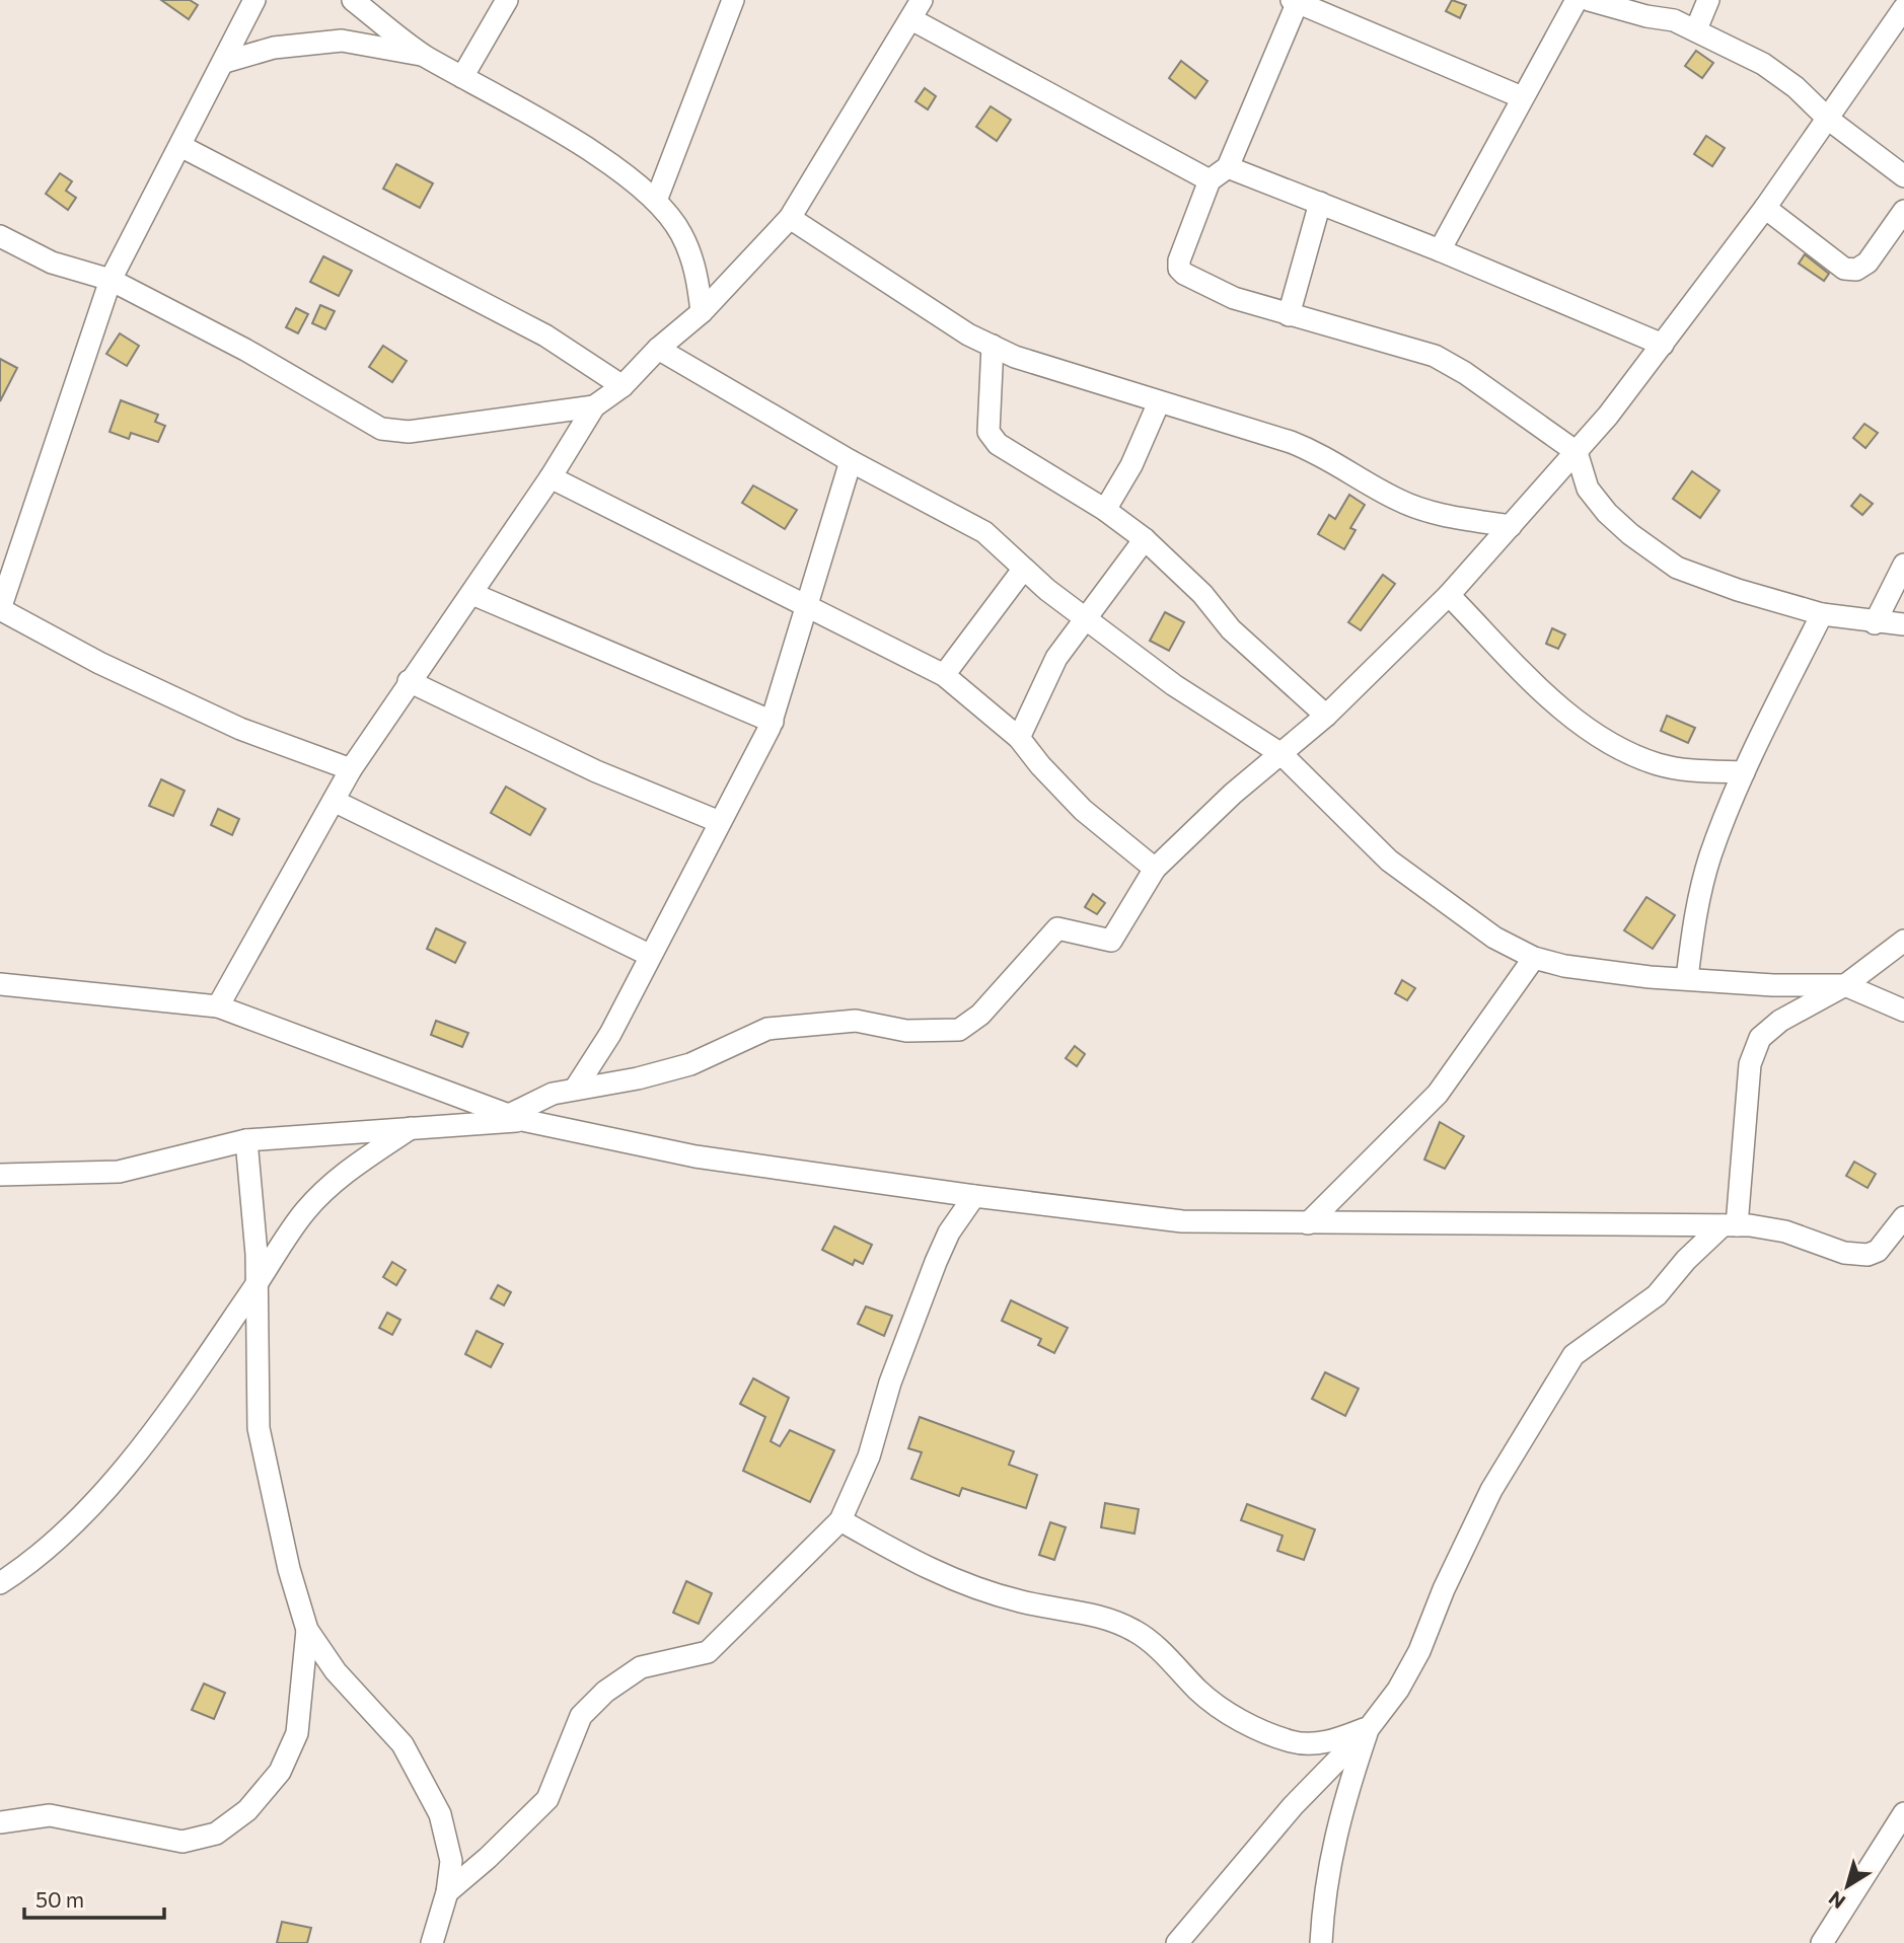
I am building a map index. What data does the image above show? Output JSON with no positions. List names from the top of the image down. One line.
{"scale_bar":"50 m","north":"bottom left"}
